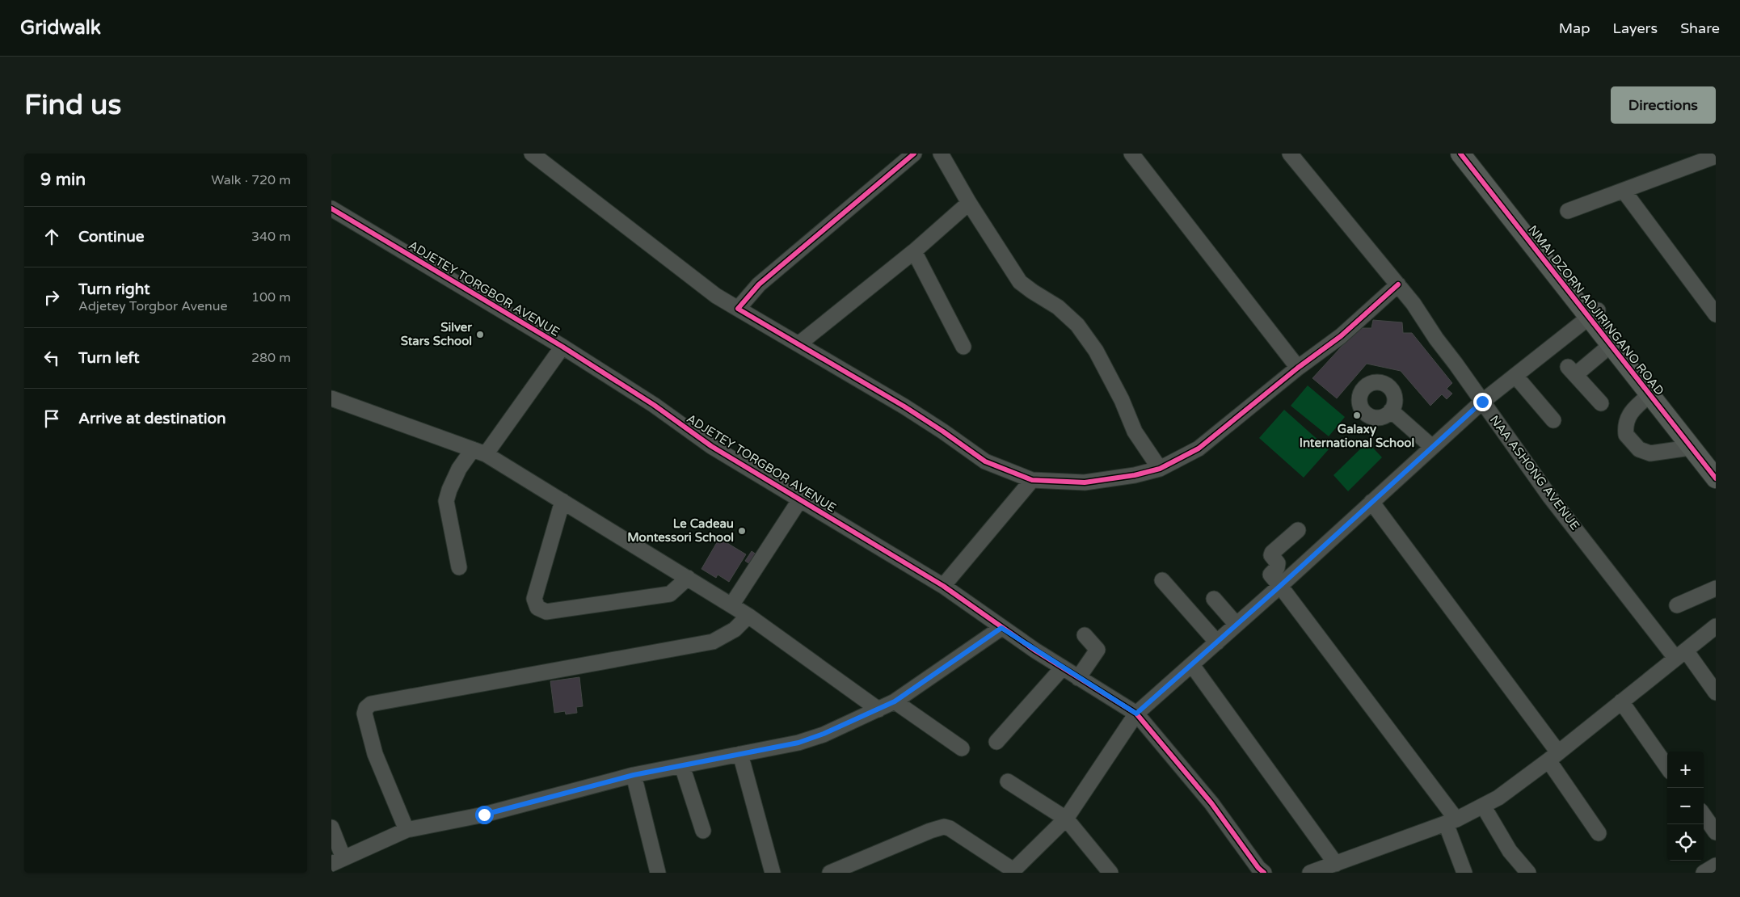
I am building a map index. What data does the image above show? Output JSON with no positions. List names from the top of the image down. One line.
{"streets":{"main road":["NMAI DZORN ADJIRINGANO ROAD"],"street":["ADJETEY TORGBOR AVENUE","NAA ASHONG AVENUE"]},"places":["Silver Stars School","Galaxy International School","Le Cadeau Montessori School"],"page":{"header":"Gridwalk","nav":["Map","Layers","Share"],"buttons":"Directions","title":"Find us","heading":["9 min","Walk · 720 m"],"list":[["Continue","340 m"],["Turn right","Adjetey Torgbor Avenue","100 m"],["Turn left","280 m"],"Arrive at destination"],"map_buttons":["+","−"]}}
